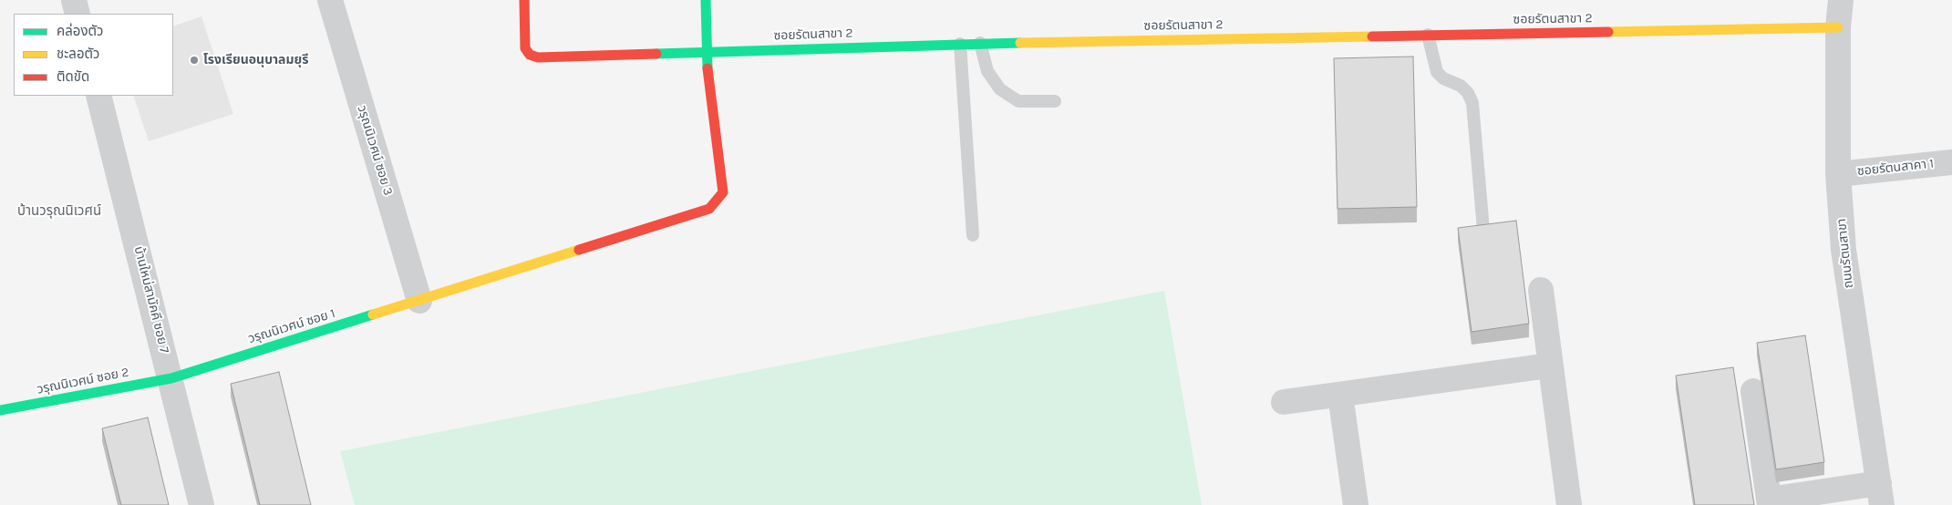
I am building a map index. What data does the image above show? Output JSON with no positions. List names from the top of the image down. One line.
{"streets":{"street":["ซอยรัตนสาขา 2","วรุณนิเวศน์ ซอย 3","ซอยรัตนสาคา 1","ถนนรัตนสาขา","บ้านใหม่สามัคคี ซอย 7","วรุณนิเวศน์ ซอย 1","วรุณนิเวศน์ ซอย 2"]},"crossings":[["ซอยรัตนสาขา 2","ถนนรัตนสาขา"],["ซอยรัตนสาขา 2","วรุณนิเวศน์ ซอย 1"],["วรุณนิเวศน์ ซอย 3","วรุณนิเวศน์ ซอย 1"],["ซอยรัตนสาคา 1","ถนนรัตนสาขา"],["บ้านใหม่สามัคคี ซอย 7","วรุณนิเวศน์ ซอย 1"],["บ้านใหม่สามัคคี ซอย 7","วรุณนิเวศน์ ซอย 2"],["วรุณนิเวศน์ ซอย 1","วรุณนิเวศน์ ซอย 2"]],"districts":["บ้านวรุณนิเวศน์"],"places":["โรงเรียนอนุบาลมยุรี"],"legend":["คล่องตัว","ชะลอตัว","ติดขัด"]}
